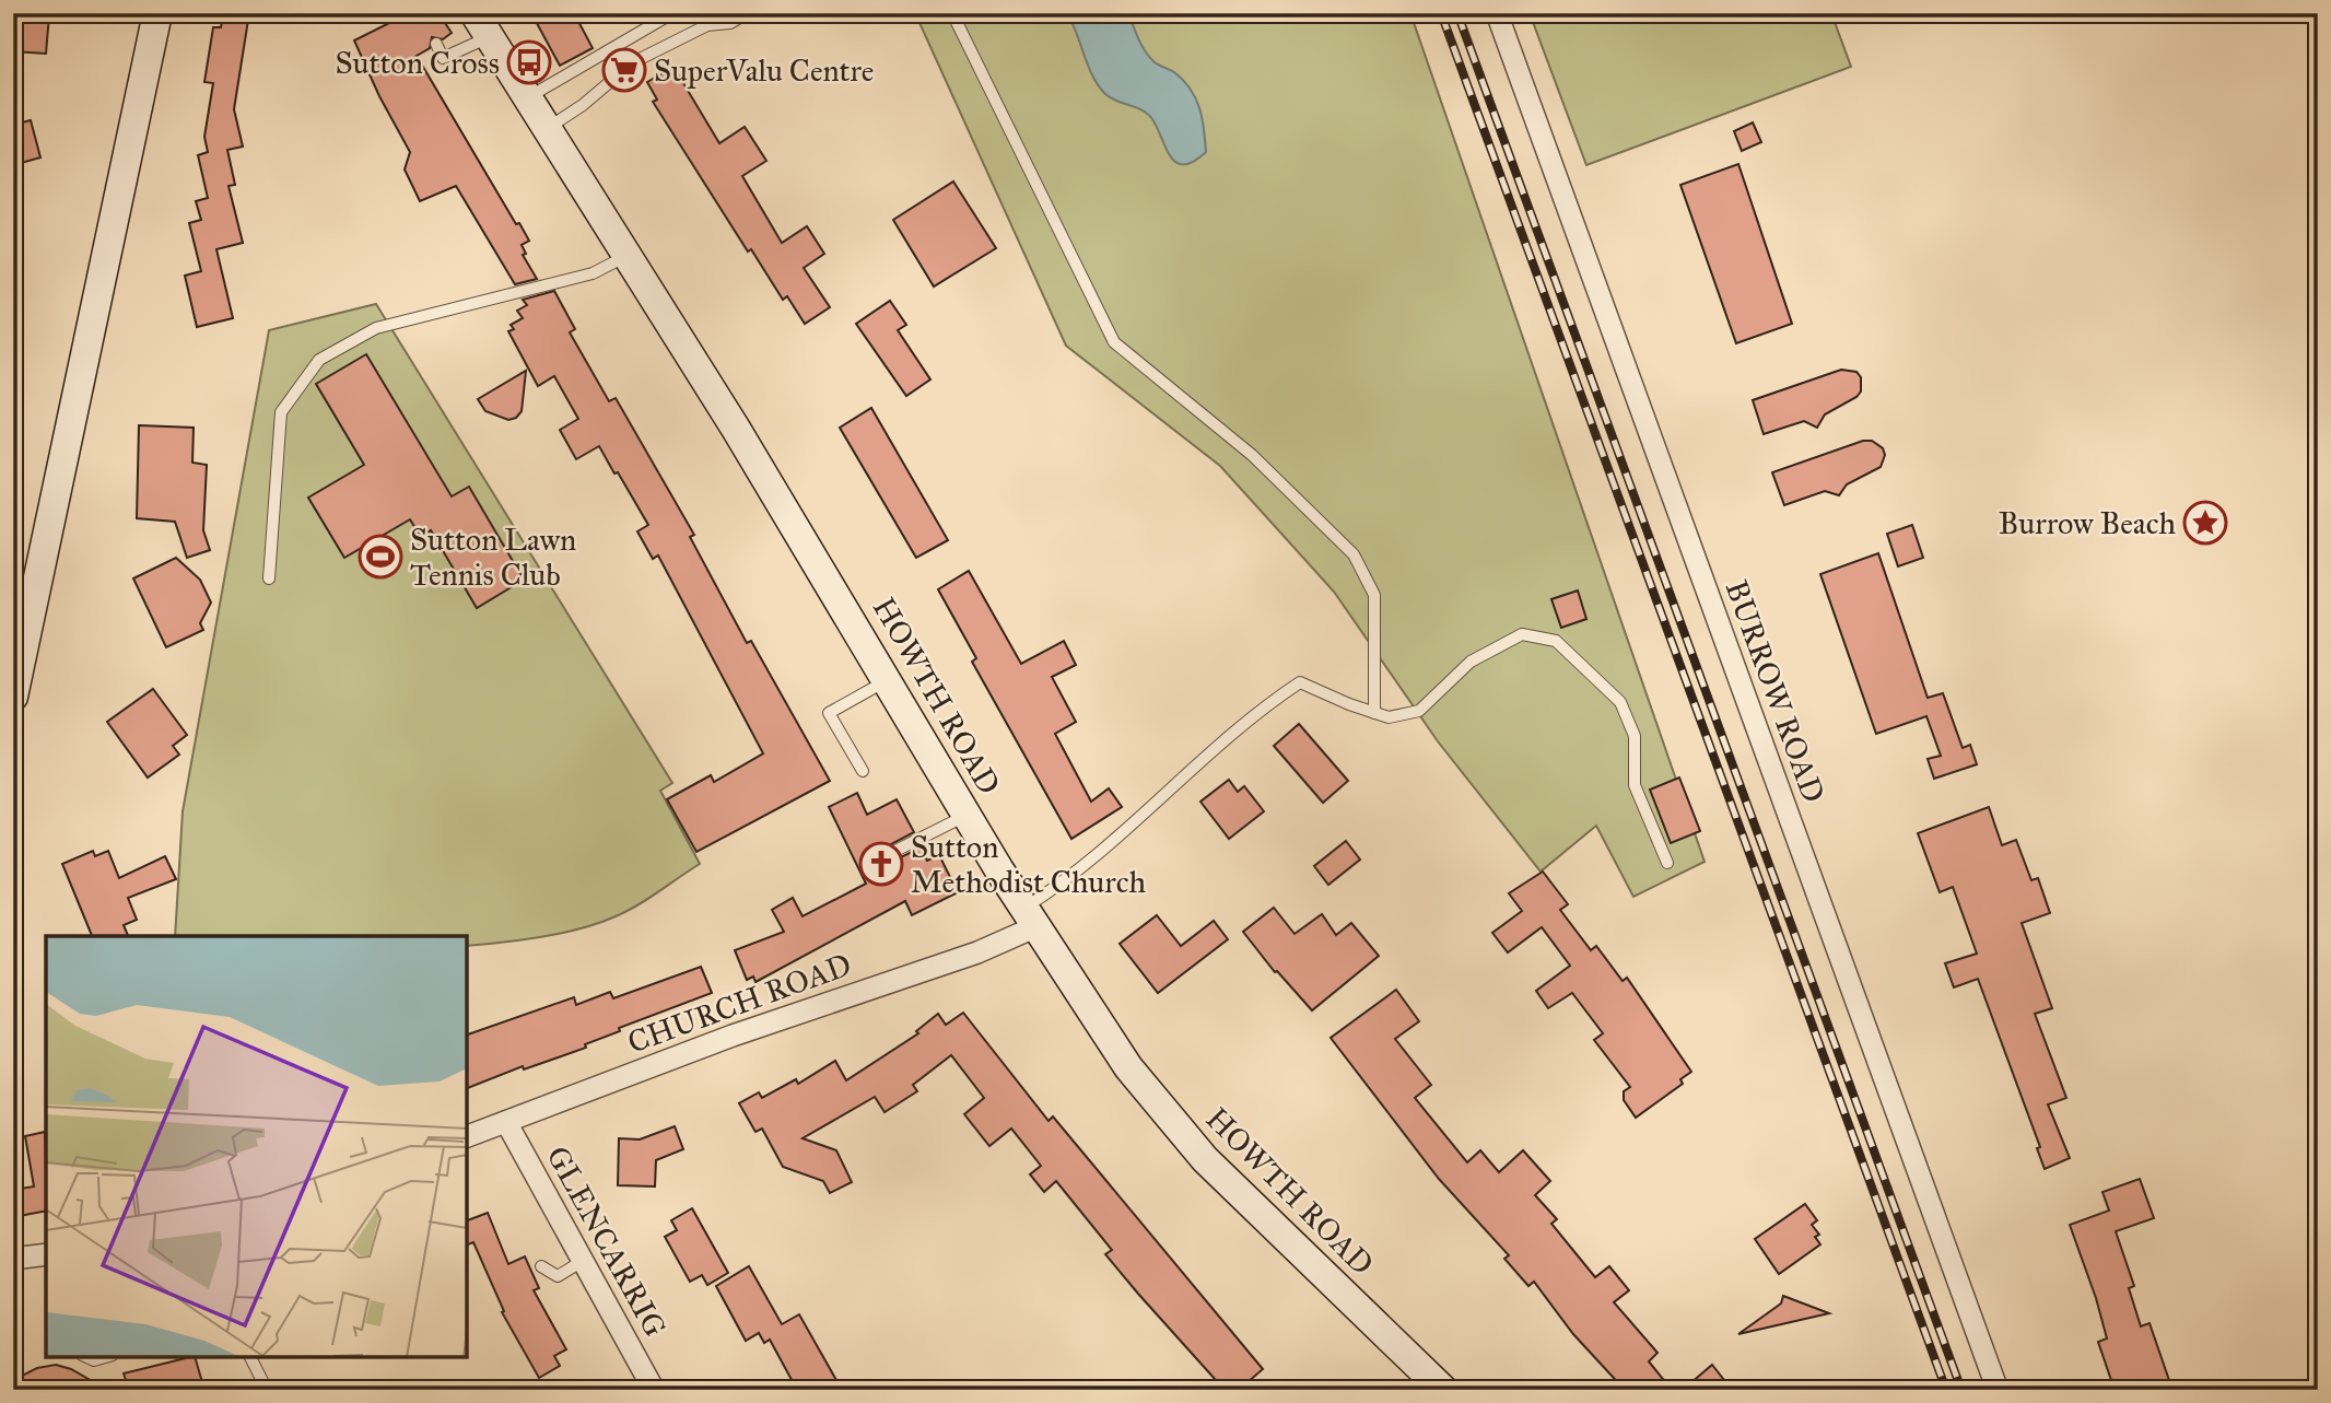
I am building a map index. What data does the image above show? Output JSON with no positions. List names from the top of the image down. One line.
{"streets":{"main road":["HOWTH ROAD"],"street":["BURROW ROAD","CHURCH ROAD","GLENCARRIG"]},"crossings":[["HOWTH ROAD","CHURCH ROAD"],["CHURCH ROAD","GLENCARRIG"]],"places":{"bus stop":["Sutton Cross"],"supermarket":["SuperValu Centre"],"place":["Burrow Beach"],"sports":["Sutton Lawn Tennis Club"],"church":["Sutton Methodist Church"]}}
